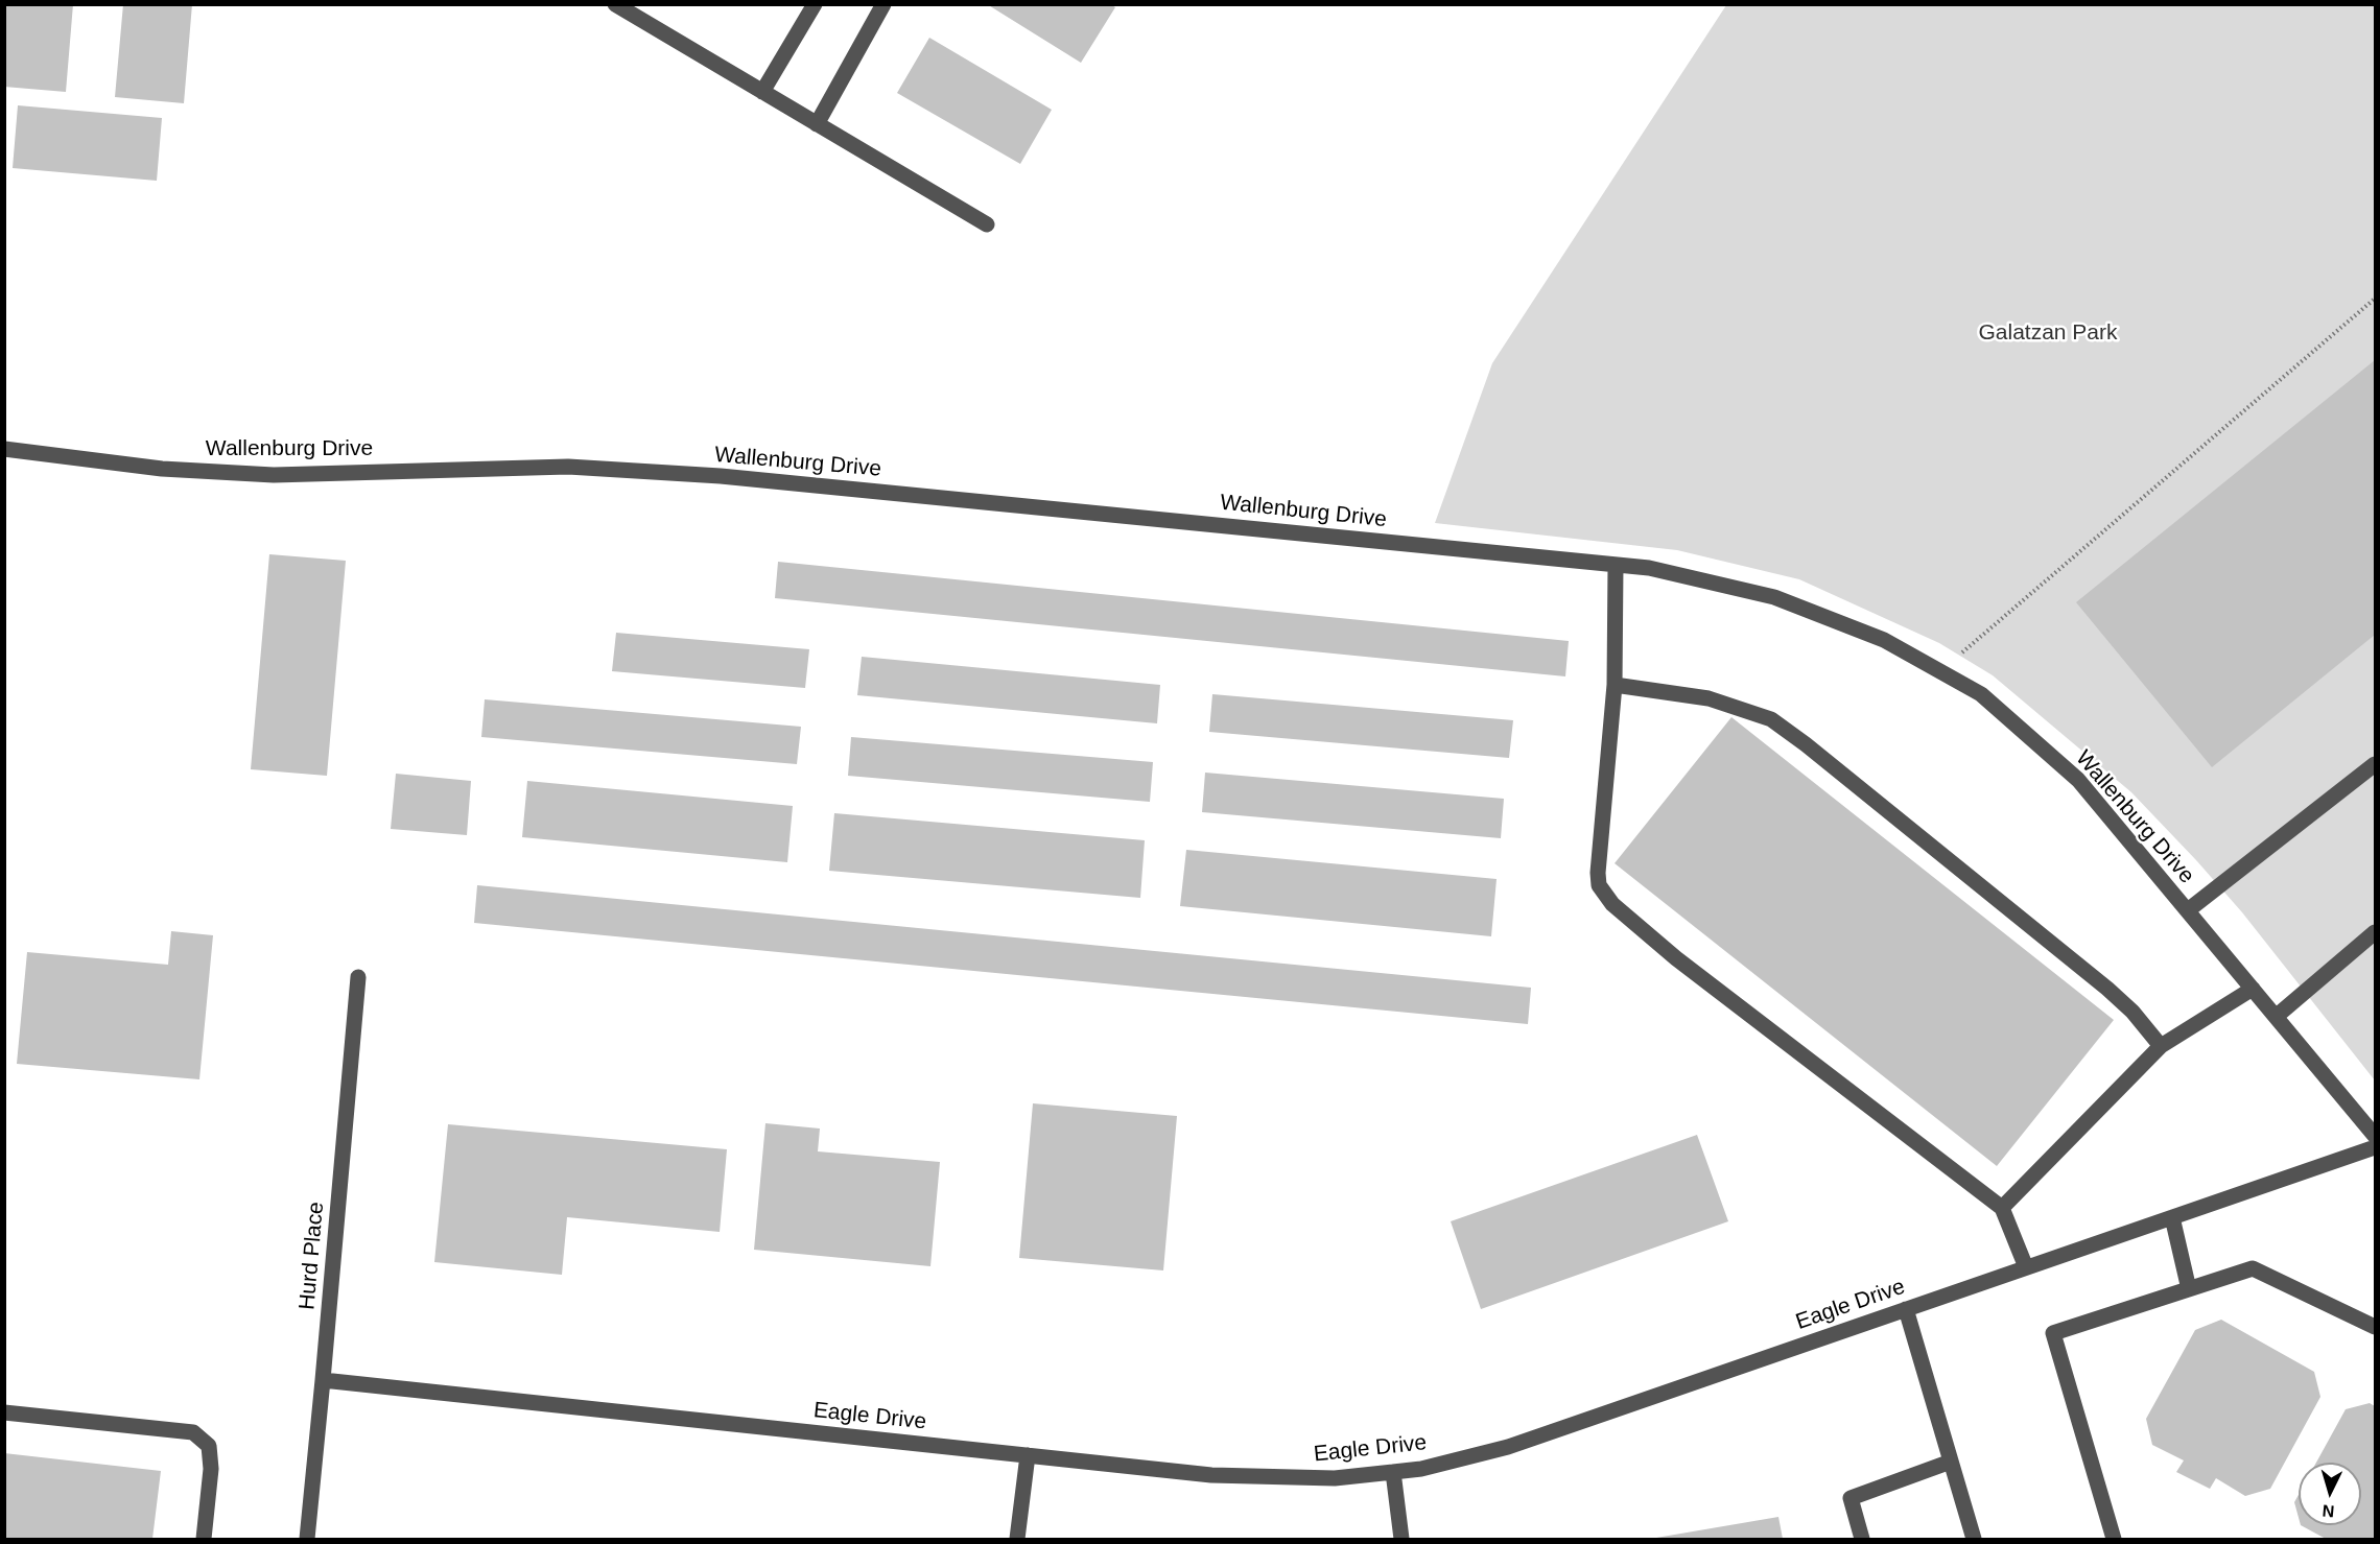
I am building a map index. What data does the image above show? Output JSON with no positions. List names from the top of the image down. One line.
{"streets":{"street":["Wallenburg Drive","Hurd Place","Eagle Drive"]},"crossings":[["Hurd Place","Eagle Drive"]],"parks":["Galatzan Park"],"north":"bottom"}
